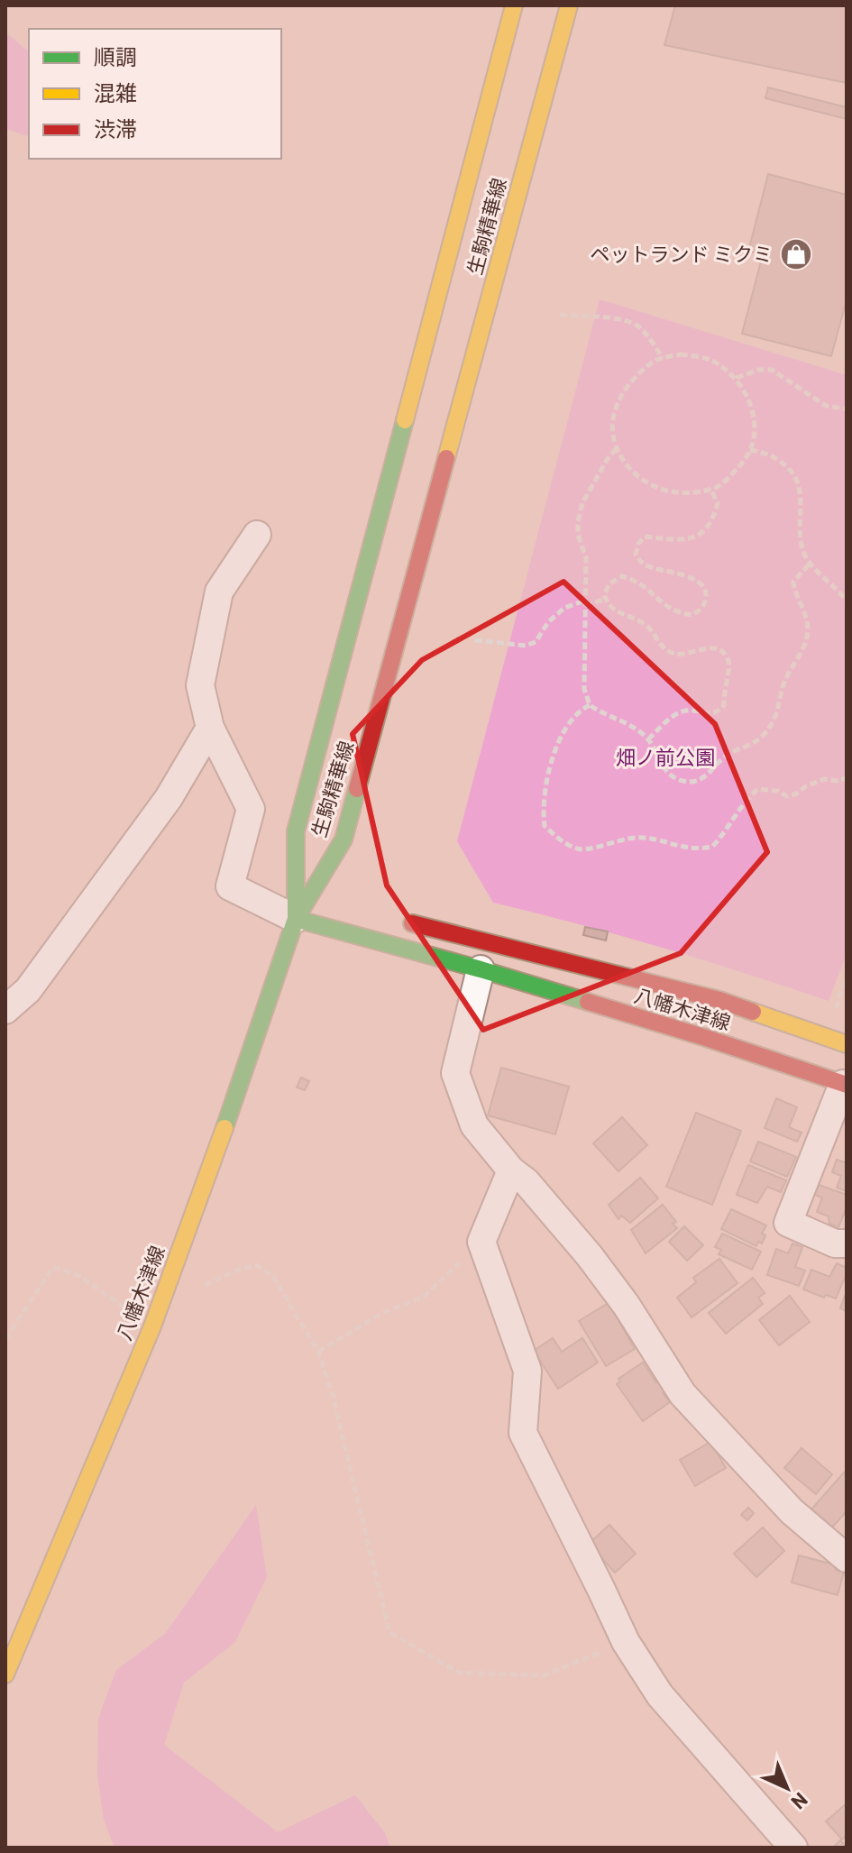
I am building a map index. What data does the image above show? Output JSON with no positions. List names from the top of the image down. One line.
{"streets":{"main road":["生駒精華線","八幡木津線"]},"crossings":[["生駒精華線","八幡木津線"]],"parks":["畑ノ前公園"],"places":{"shop":["ペットランド ミクミ"]},"legend":["順調","混雑","渋滞"],"north":"bottom right"}
